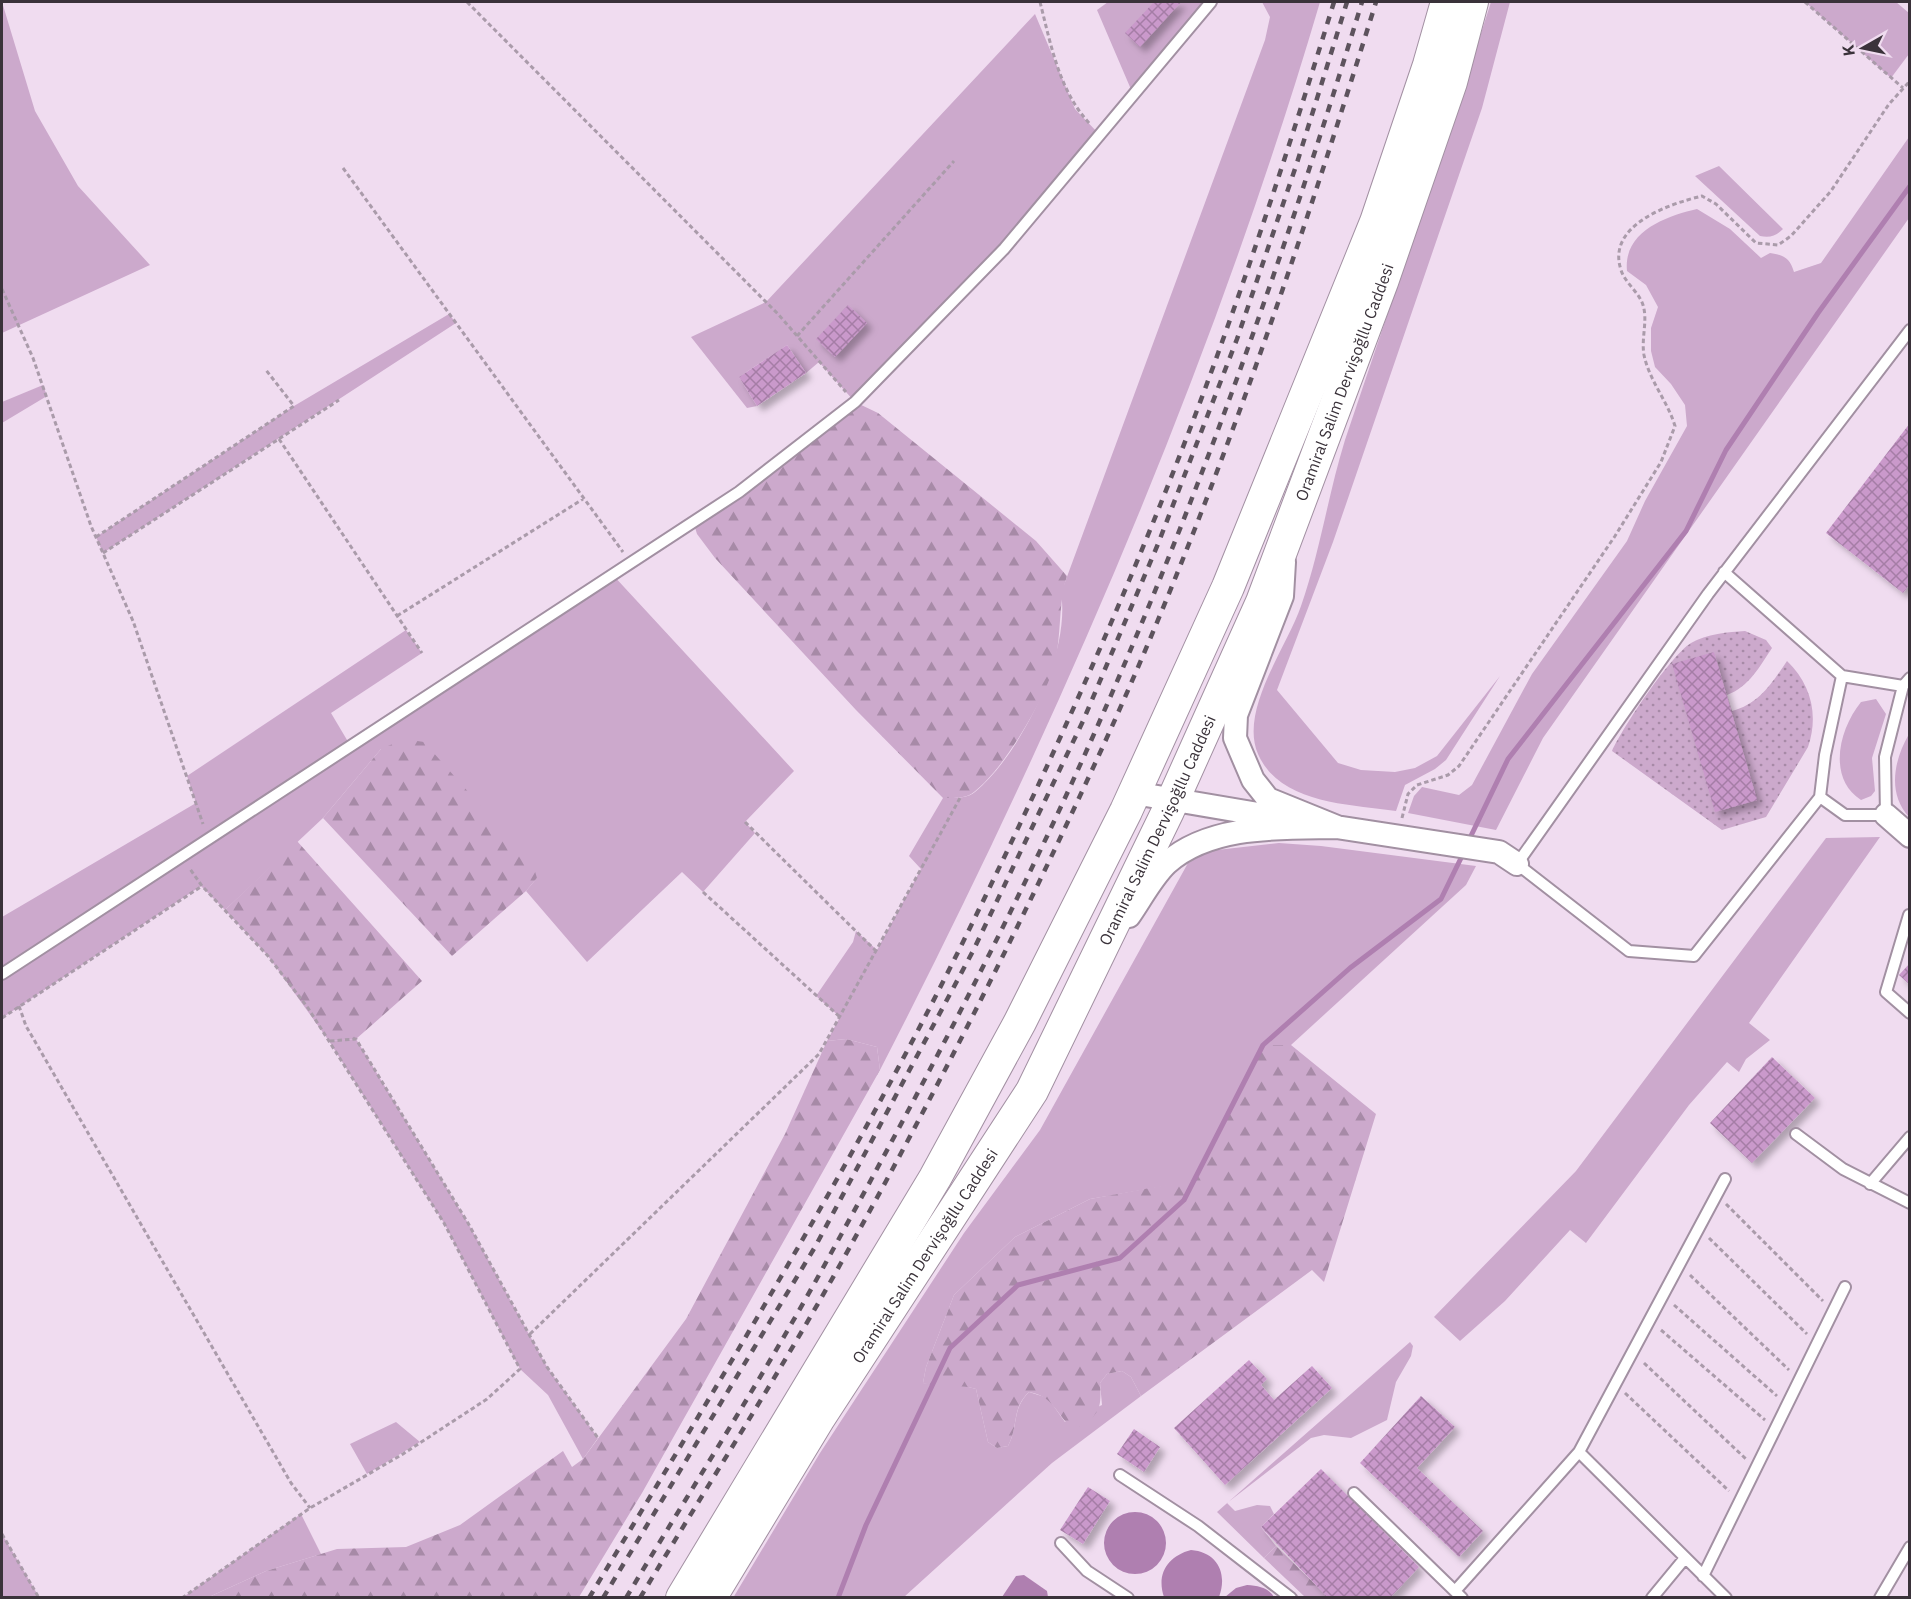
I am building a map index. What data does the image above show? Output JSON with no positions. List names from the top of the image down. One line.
{"streets":{"main road":["Oramiral Salim Dervişoğllu Caddesi"]},"north":"left"}
